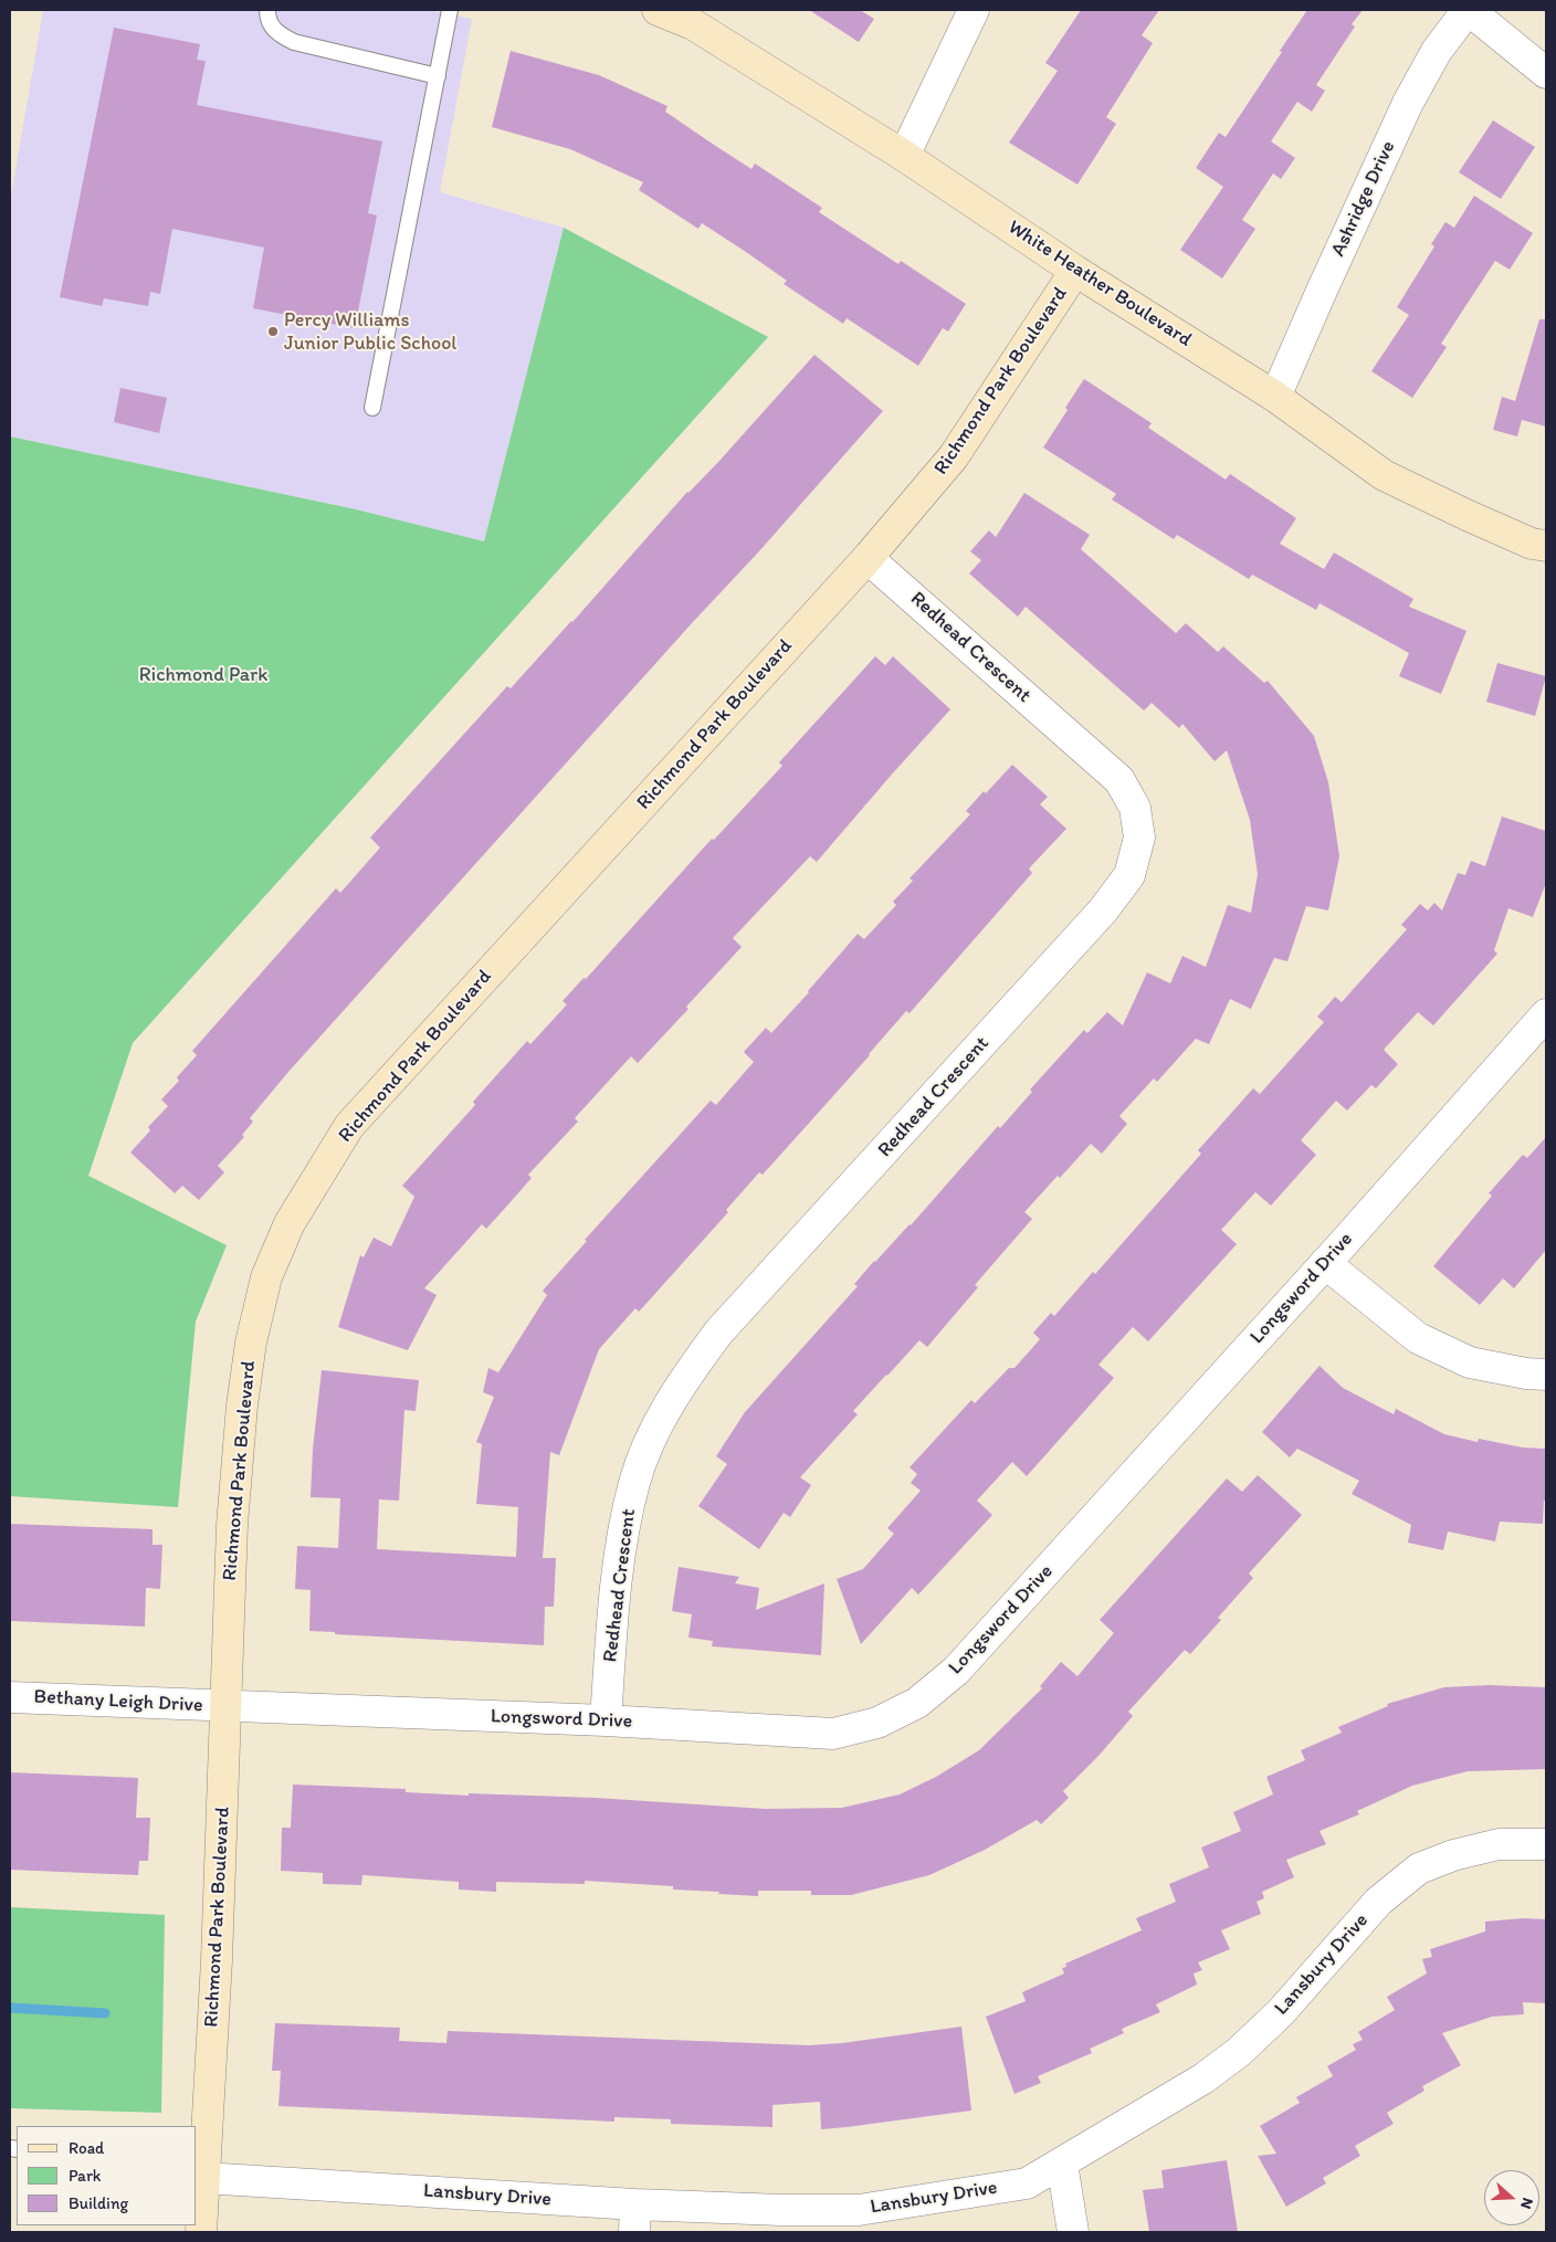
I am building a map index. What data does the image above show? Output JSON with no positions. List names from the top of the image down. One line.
{"streets":{"street":["Ashridge Drive","White Heather Boulevard","Richmond Park Boulevard","Redhead Crescent","Longsword Drive","Bethany Leigh Drive","Lansbury Drive"]},"crossings":[["Ashridge Drive","White Heather Boulevard"],["White Heather Boulevard","Richmond Park Boulevard"],["Richmond Park Boulevard","Redhead Crescent"],["Richmond Park Boulevard","Longsword Drive"],["Richmond Park Boulevard","Bethany Leigh Drive"],["Richmond Park Boulevard","Lansbury Drive"],["Redhead Crescent","Longsword Drive"],["Longsword Drive","Bethany Leigh Drive"]],"parks":["Richmond Park"],"places":["Percy Williams Junior Public School"],"legend":["Road","Park","Building"],"north":"right"}
